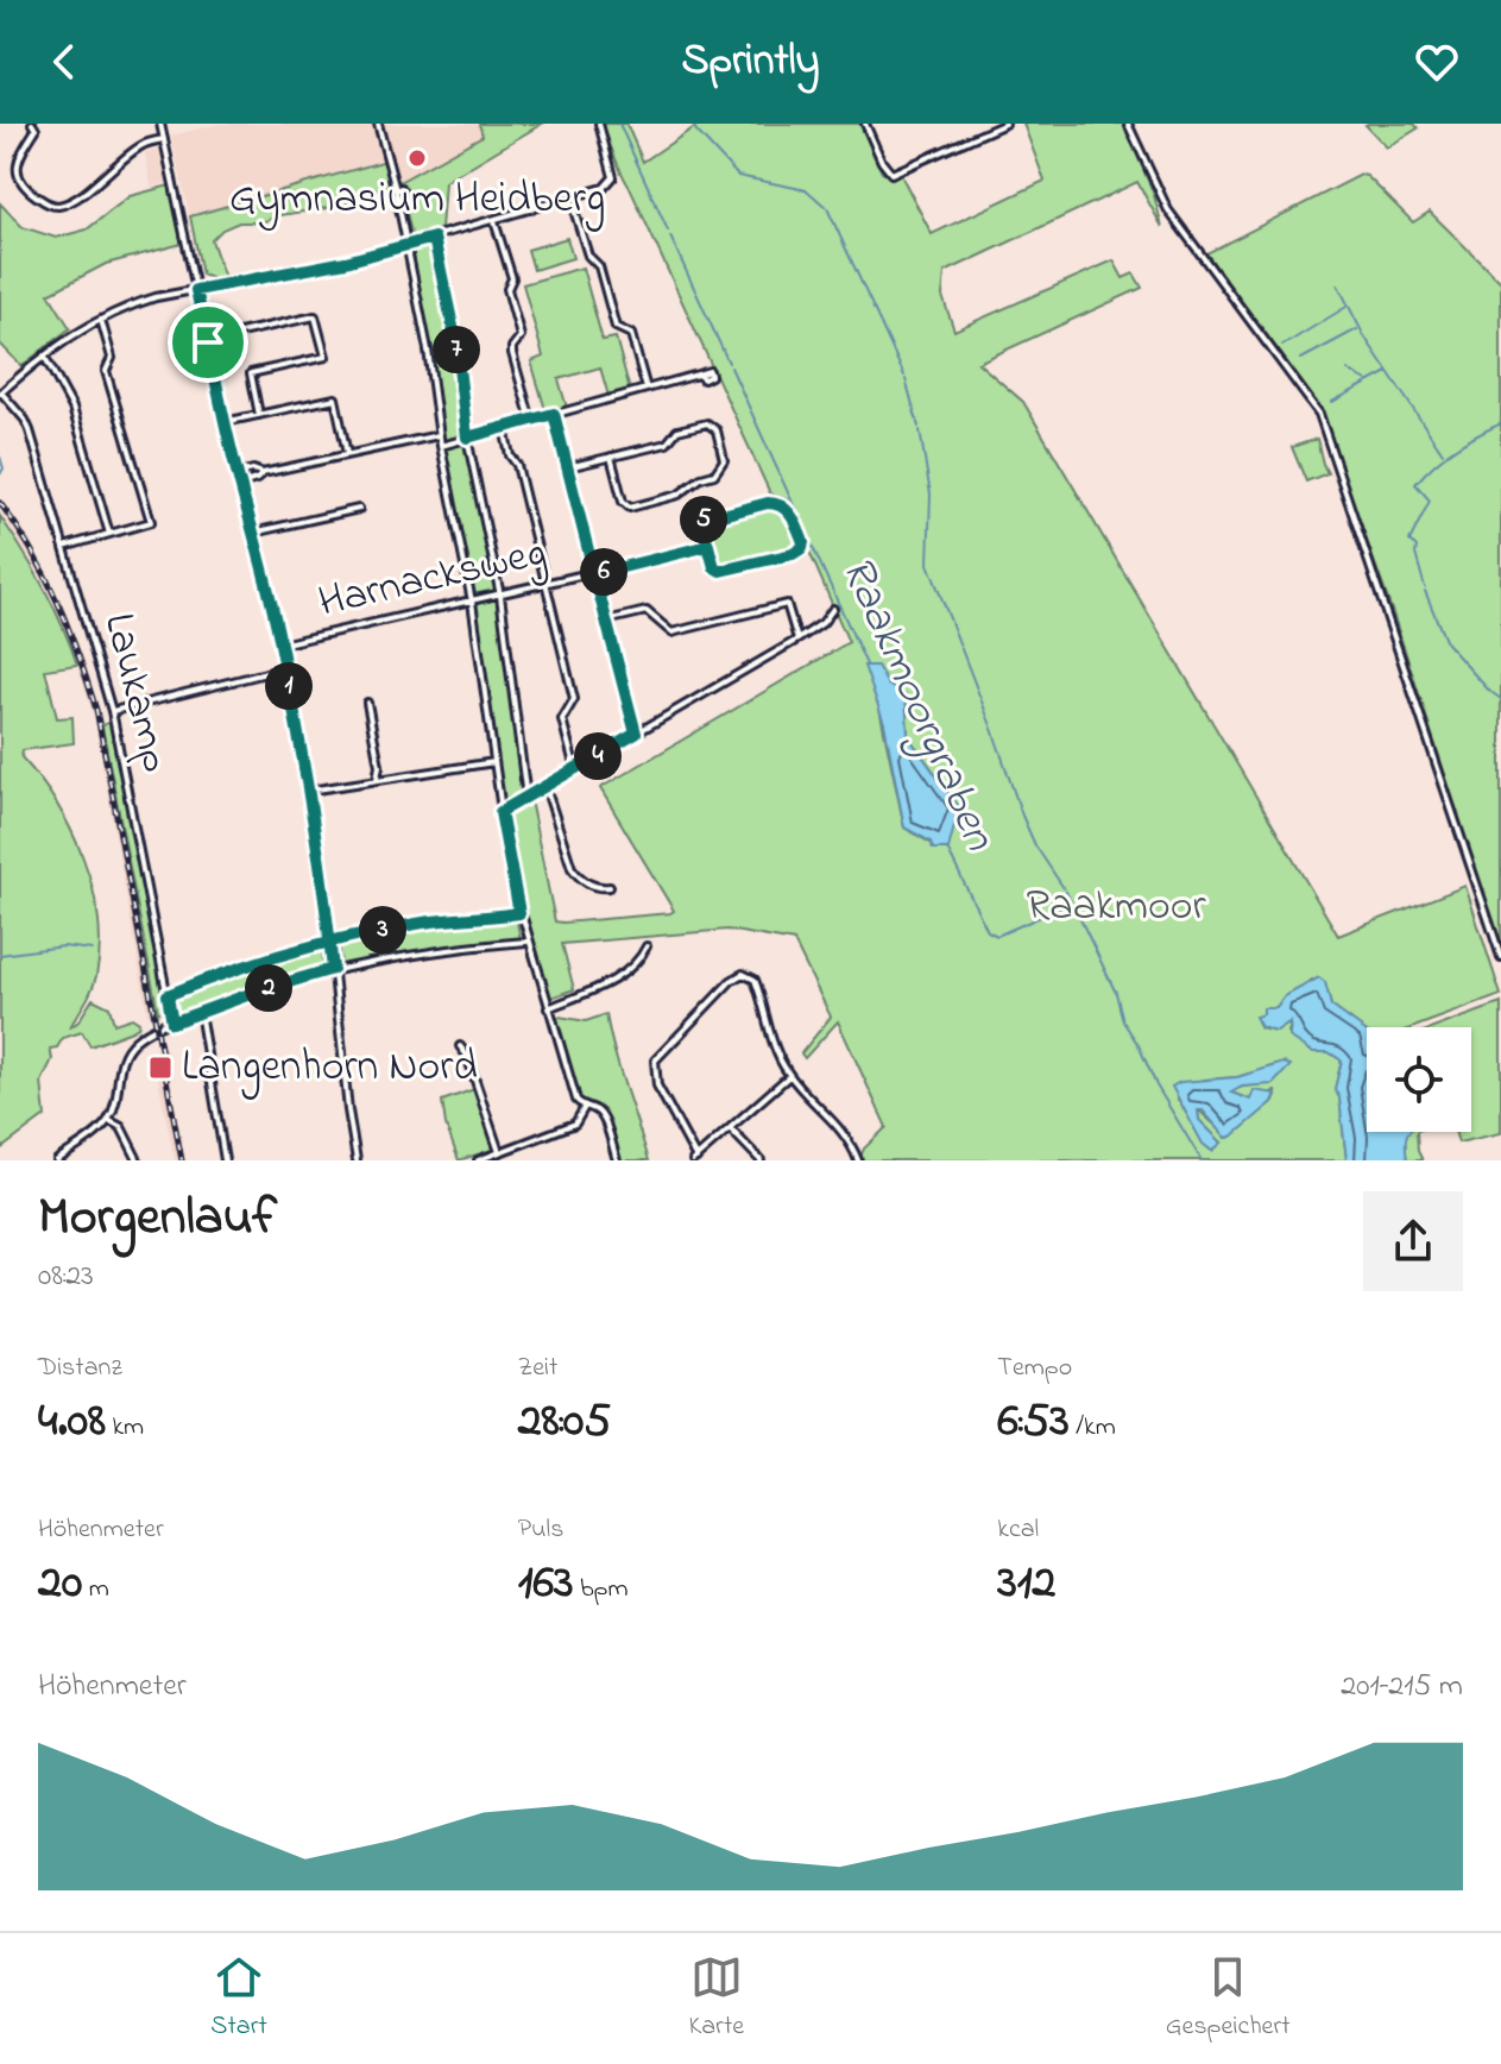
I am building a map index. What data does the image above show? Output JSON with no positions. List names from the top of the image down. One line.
{"streets":{"street":["Harnacksweg","Laukamp"]},"water":["Raakmoorgraben"],"parks":["Raakmoor"],"places":{"other":["Gymnasium Heidberg"],"transit":["Langenhorn Nord"]},"page":{"header":"Sprintly","pins":["7","5","6","1","4","3","2"],"heading":["Morgenlauf","08:23"],"stats":[["Distanz","4.08 km"],["Zeit","28:05"],["Tempo","6:53 /km"],["Höhenmeter","20 m"],["Puls","163 bpm"],["kcal","312"]],"chart":["Höhenmeter","201–215 m"],"tabs":["Start","Karte","Gespeichert"]}}
